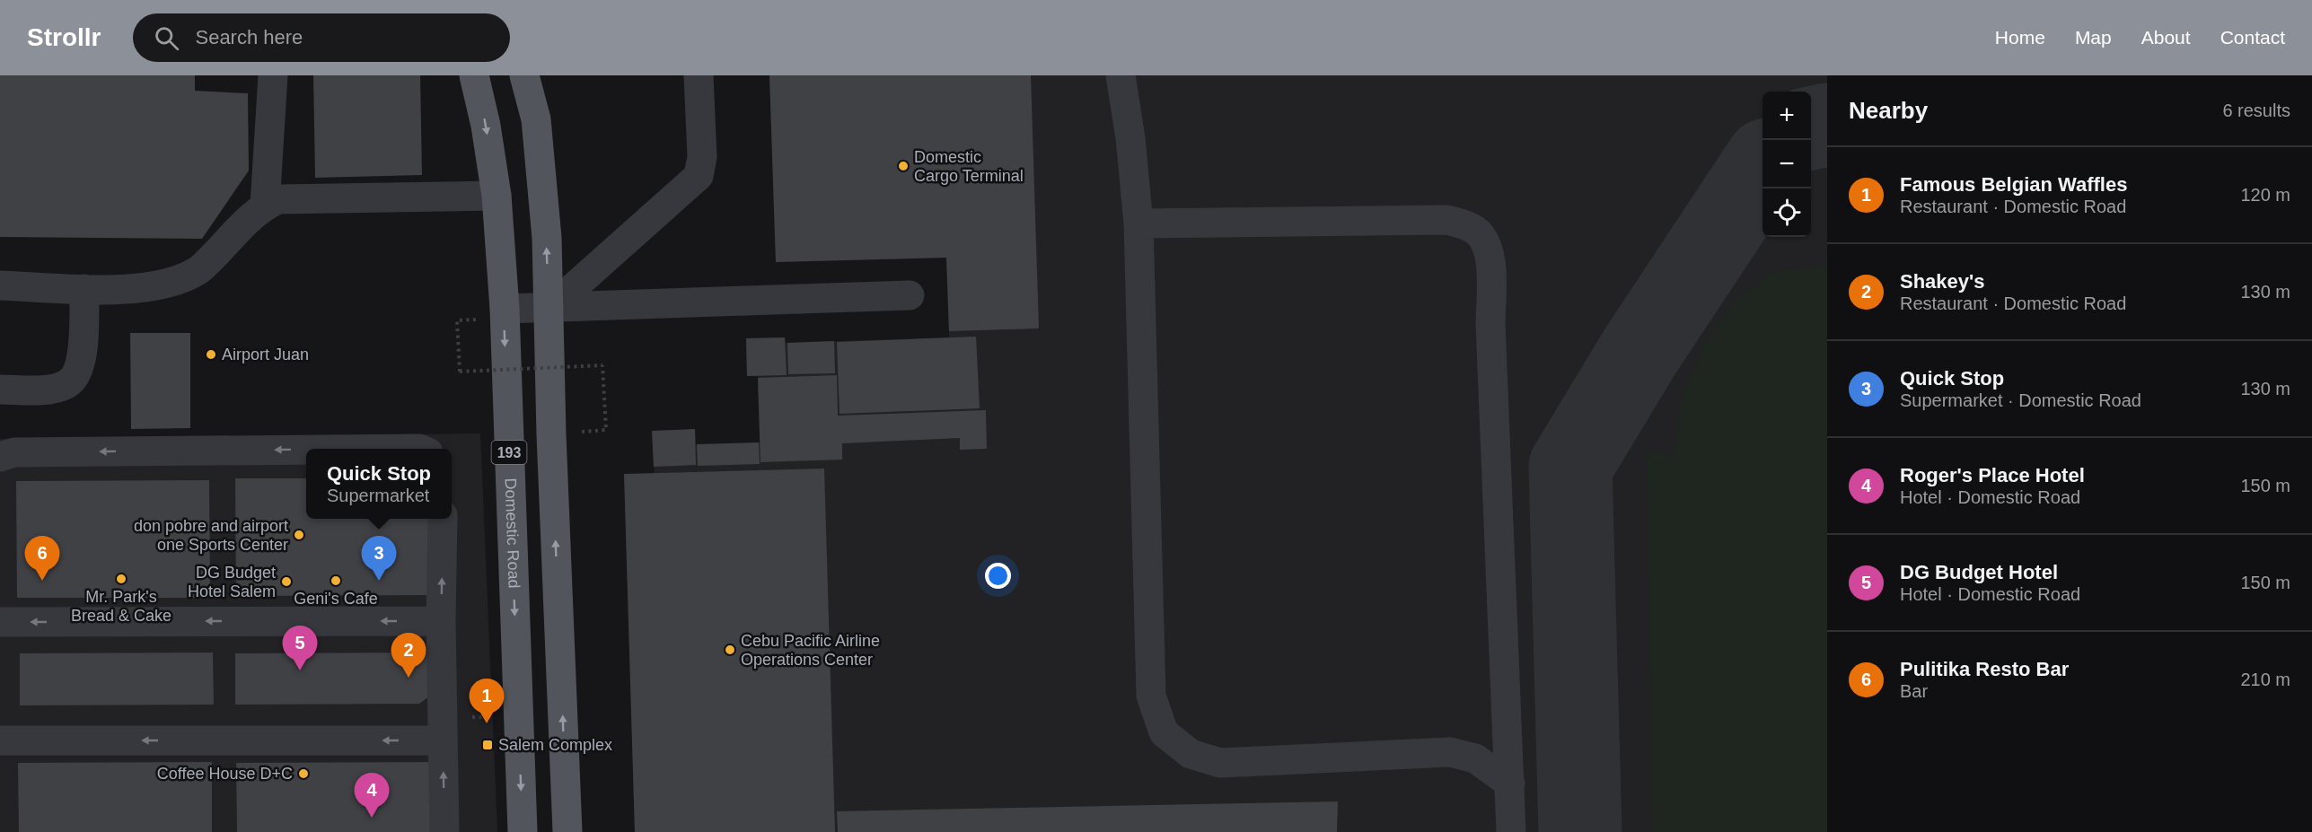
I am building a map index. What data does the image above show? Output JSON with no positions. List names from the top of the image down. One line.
{"streets":{"main road":["193","Domestic Road"]},"places":{"other":["Domestic Cargo Terminal","Airport Juan","don pobre and airport one Sports Center","Mr. Park's Bread & Cake","Geni's Cafe","DG Budget Hotel Salem","Cebu Pacific Airline Operations Center","Coffee House D+C"],"transit":["Salem Complex"]},"page":{"header":"Strollr","search":"Search here","nav":["Home","Map","About","Contact"],"heading":["Nearby","6 results"],"map_buttons":["+","−"],"list":[{"mark":"1","name":"Famous Belgian Waffles","note":"Restaurant · Domestic Road","value":"120 m"},{"mark":"2","name":"Shakey's","note":"Restaurant · Domestic Road","value":"130 m"},{"mark":"3","name":"Quick Stop","note":"Supermarket · Domestic Road","value":"130 m"},{"mark":"4","name":"Roger's Place Hotel","note":"Hotel · Domestic Road","value":"150 m"},{"mark":"5","name":"DG Budget Hotel","note":"Hotel · Domestic Road","value":"150 m"},{"mark":"6","name":"Pulitika Resto Bar","note":"Bar","value":"210 m"}],"popup":["Quick Stop","Supermarket"],"pins":["3","6","5","2","1","4"]}}
